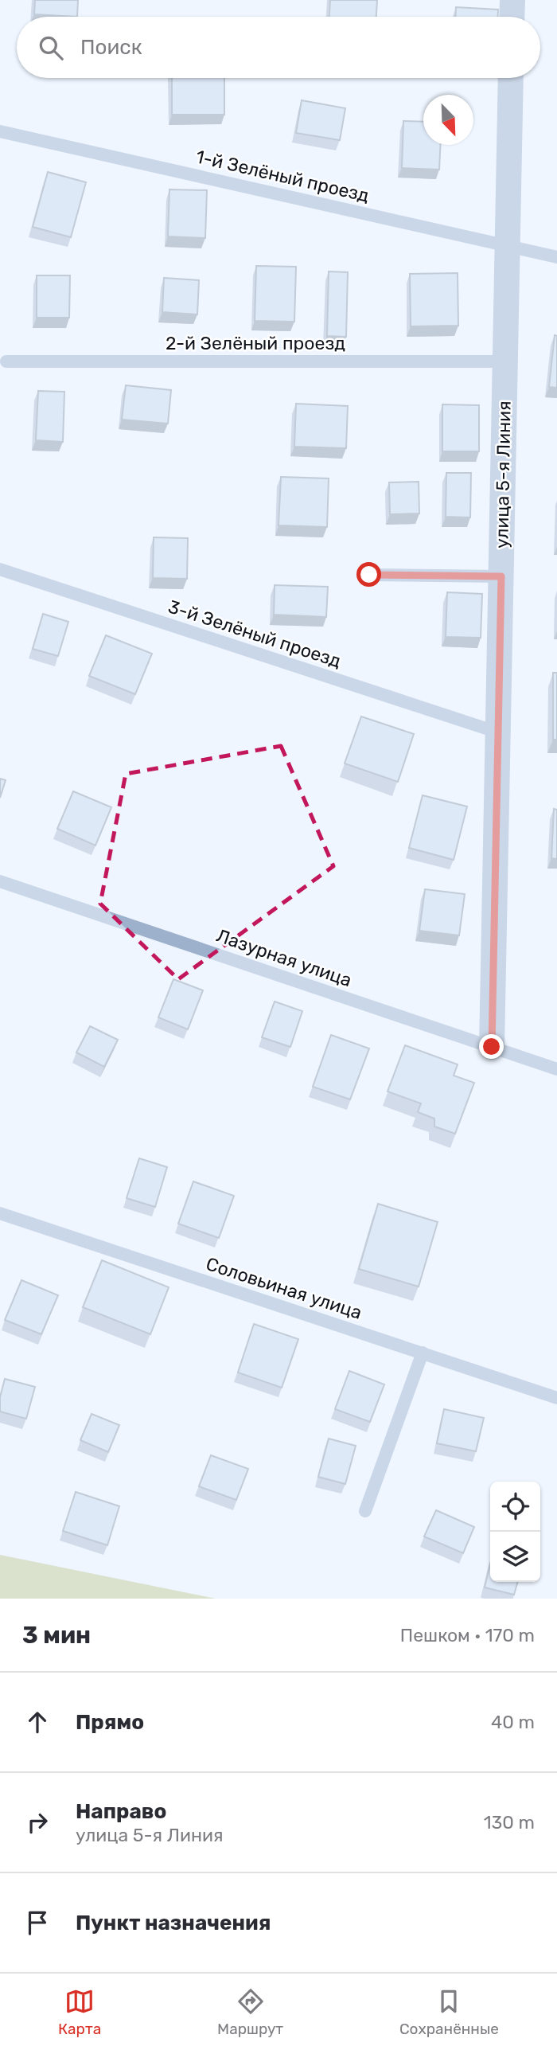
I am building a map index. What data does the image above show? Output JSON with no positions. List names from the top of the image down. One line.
{"streets":{"street":["улица 5-я Линия"],"lane":["1-й Зелёный проезд","2-й Зелёный проезд","3-й Зелёный проезд","Лазурная улица","Соловьиная улица"]},"crossings":[["1-й Зелёный проезд","улица 5-я Линия"],["2-й Зелёный проезд","улица 5-я Линия"],["улица 5-я Линия","3-й Зелёный проезд"],["улица 5-я Линия","Лазурная улица"]],"north":"bottom right","page":{"search":"Поиск","heading":["3 мин","Пешком · 170 m"],"list":[["Прямо","40 m"],["Направо","улица 5-я Линия","130 m"],"Пункт назначения"],"nav":["Карта","Маршрут","Сохранённые"]}}
